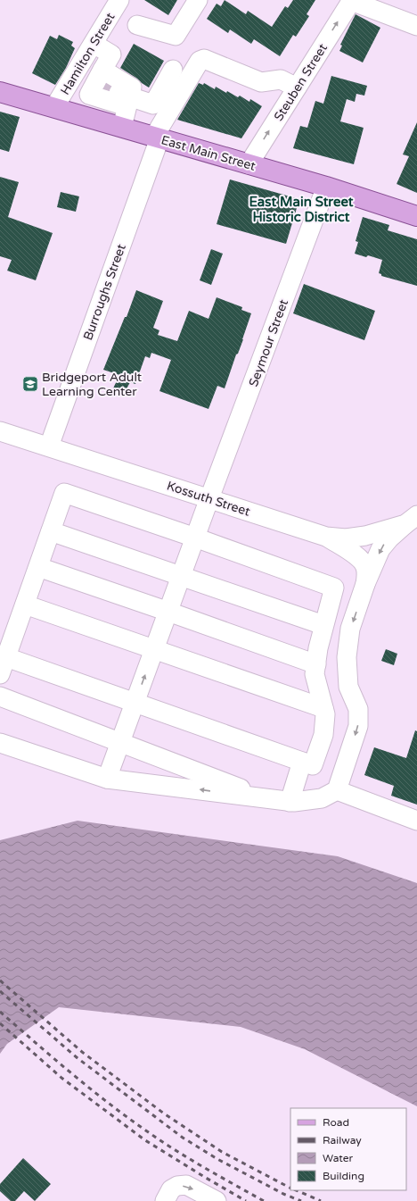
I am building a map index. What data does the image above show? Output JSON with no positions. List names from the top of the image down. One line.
{"streets":{"main road":["East Main Street"],"street":["Hamilton Street","Steuben Street","Burroughs Street","Seymour Street","Kossuth Street"]},"crossings":[["Hamilton Street","East Main Street"],["Steuben Street","East Main Street"],["Steuben Street","Burroughs Street"],["East Main Street","Burroughs Street"],["East Main Street","Seymour Street"],["Burroughs Street","Kossuth Street"],["Seymour Street","Kossuth Street"]],"one_way":["Steuben Street"],"districts":["East Main Street Historic District"],"places":{"school or university":["Bridgeport Adult Learning Center"]},"legend":["Road","Railway","Water","Building"]}
